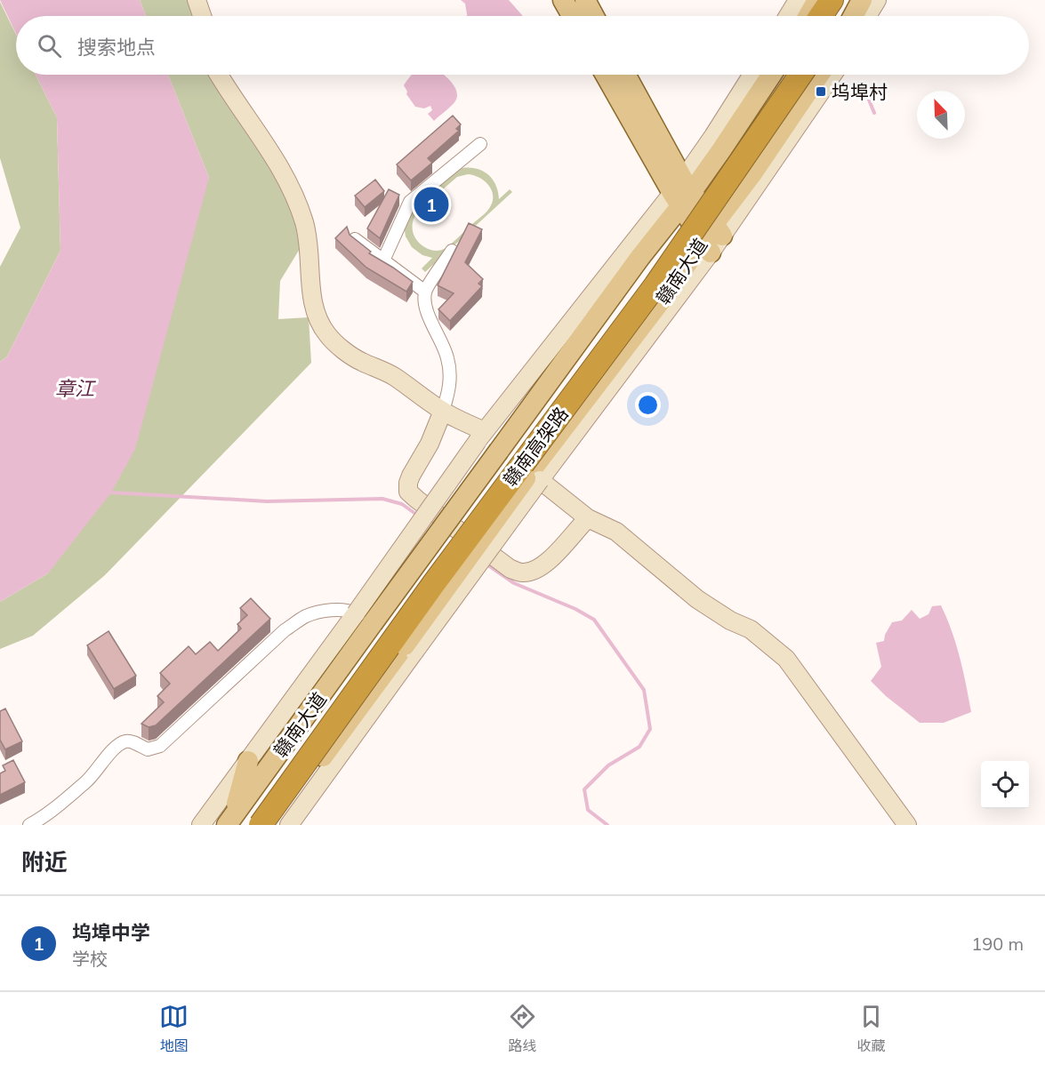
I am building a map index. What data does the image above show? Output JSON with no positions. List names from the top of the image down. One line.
{"streets":{"highway":["赣南高架路"],"main road":["赣南大道"]},"crossings":[["赣南大道","赣南高架路"]],"water":["章江"],"places":{"transit":["坞埠村"]},"north":"top left","page":{"search":"搜索地点","pins":"1","heading":"附近","list":[{"mark":"1","name":"坞埠中学","note":"学校","value":"190 m"}],"nav":["地图","路线","收藏"]}}
